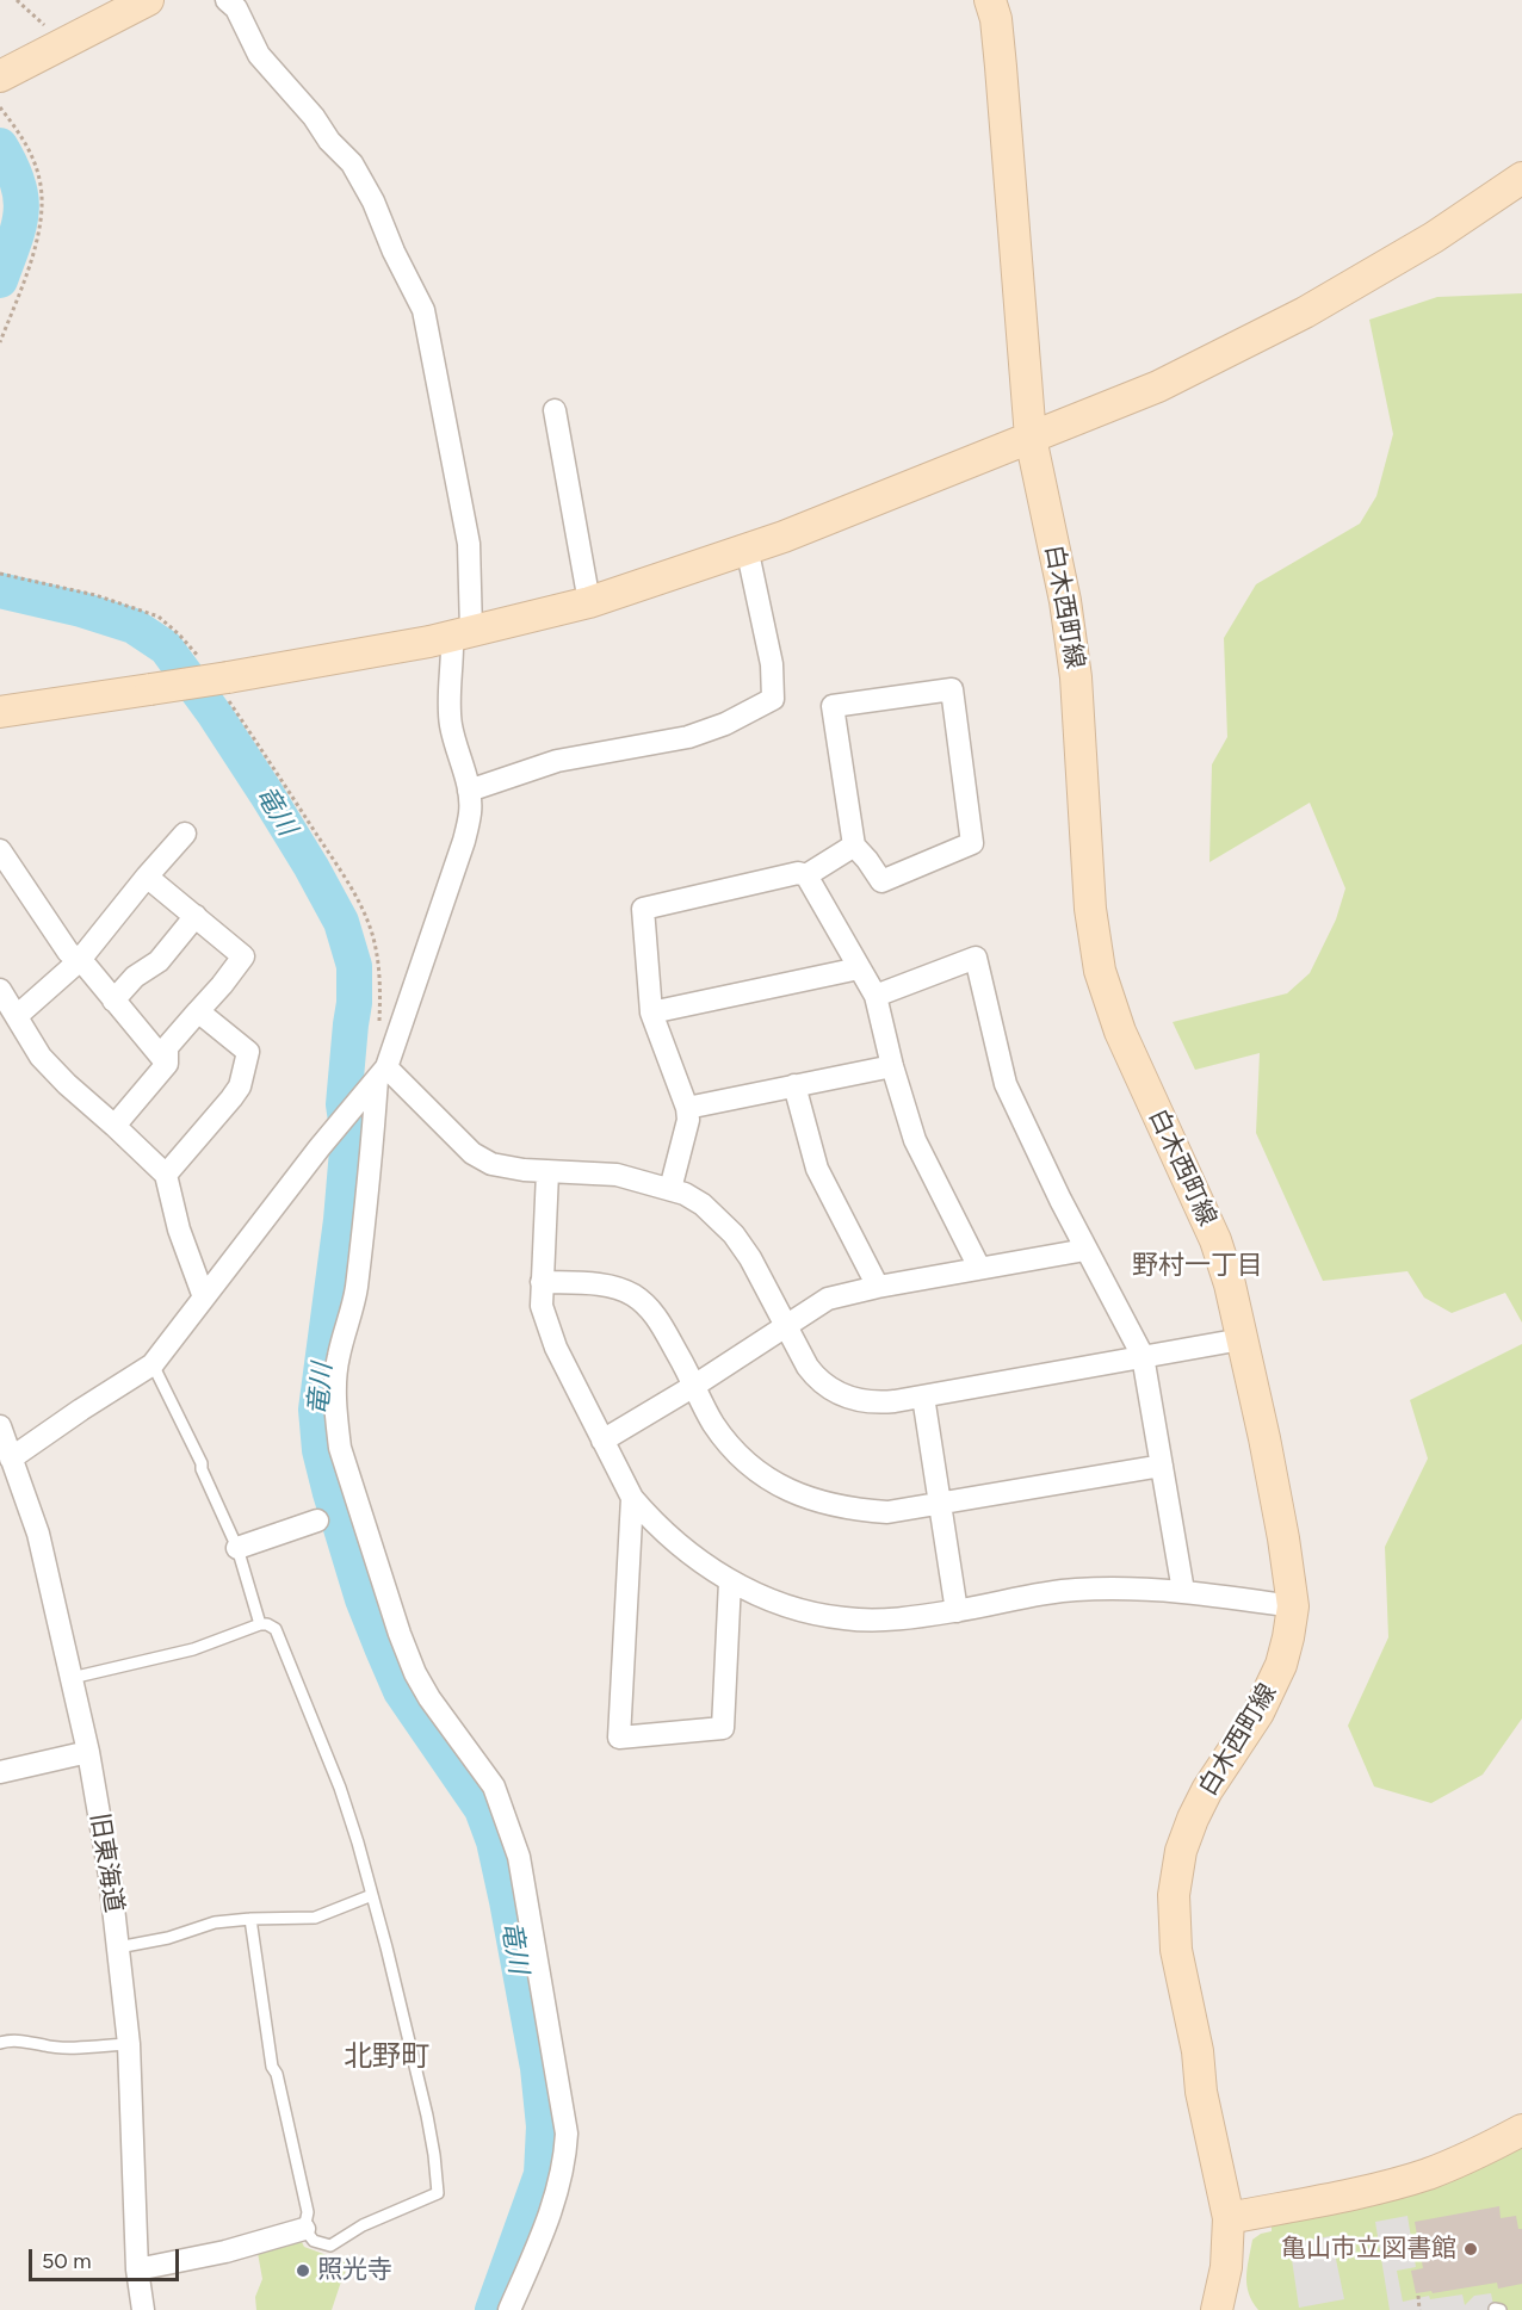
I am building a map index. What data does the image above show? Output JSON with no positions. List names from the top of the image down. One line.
{"streets":{"main road":["白木西町線"],"street":["旧東海道"]},"districts":["野村一丁目","北野町"],"water":["竜川"],"places":["亀山市立図書館","照光寺"],"scale_bar":"50 m"}
